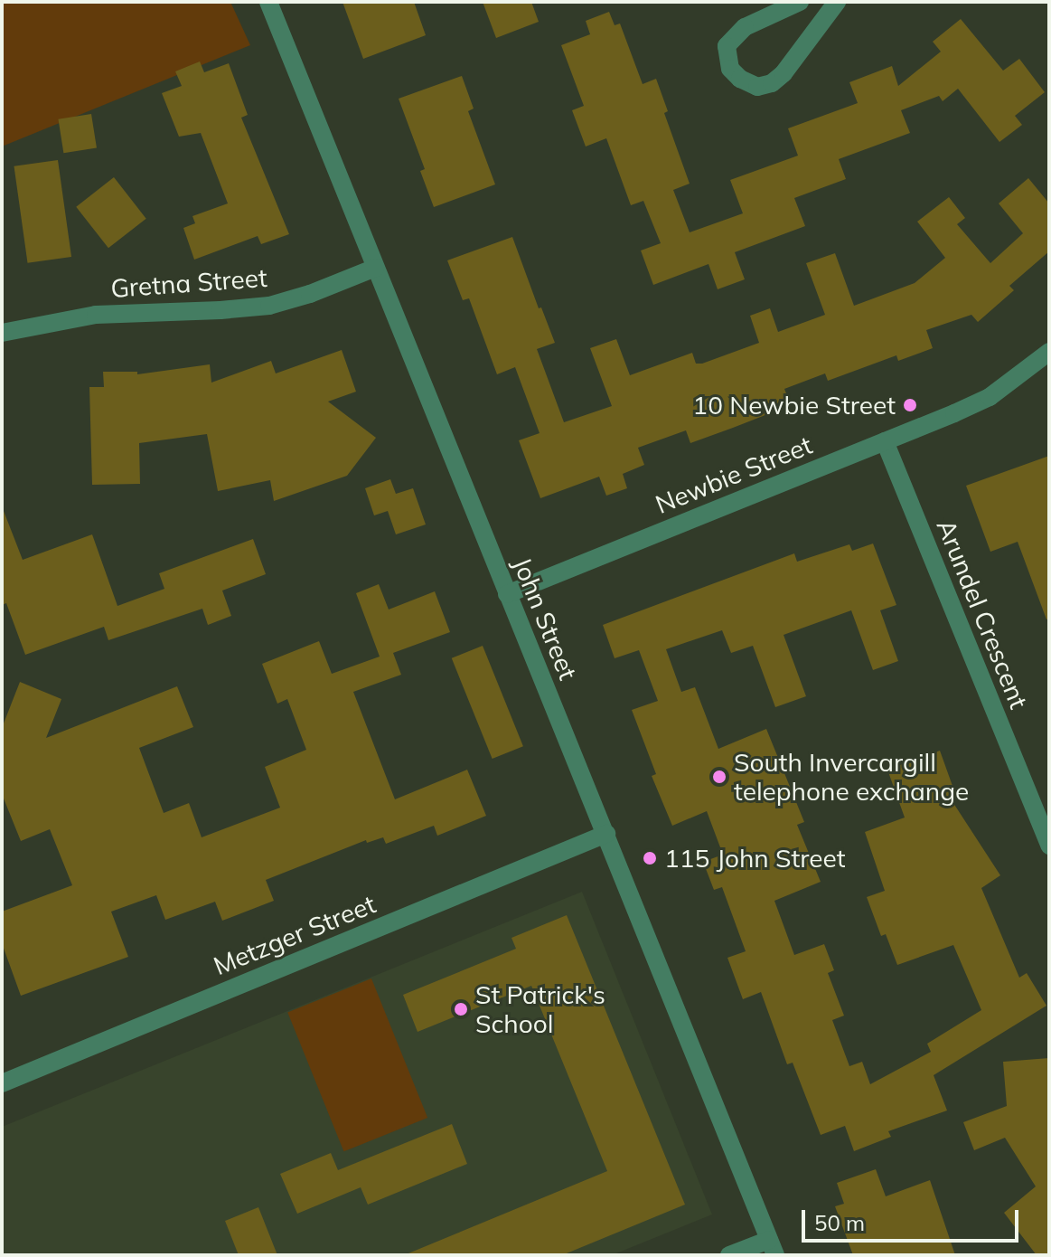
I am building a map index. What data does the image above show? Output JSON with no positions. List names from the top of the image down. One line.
{"streets":{"street":["Gretna Street","Newbie Street","Arundel Crescent","John Street","Metzger Street"]},"crossings":[["Gretna Street","John Street"],["Newbie Street","Arundel Crescent"],["Newbie Street","John Street"],["John Street","Metzger Street"]],"places":["10 Newbie Street","South Invercargill telephone exchange","115 John Street","St Patrick's School"],"scale_bar":"50 m"}
